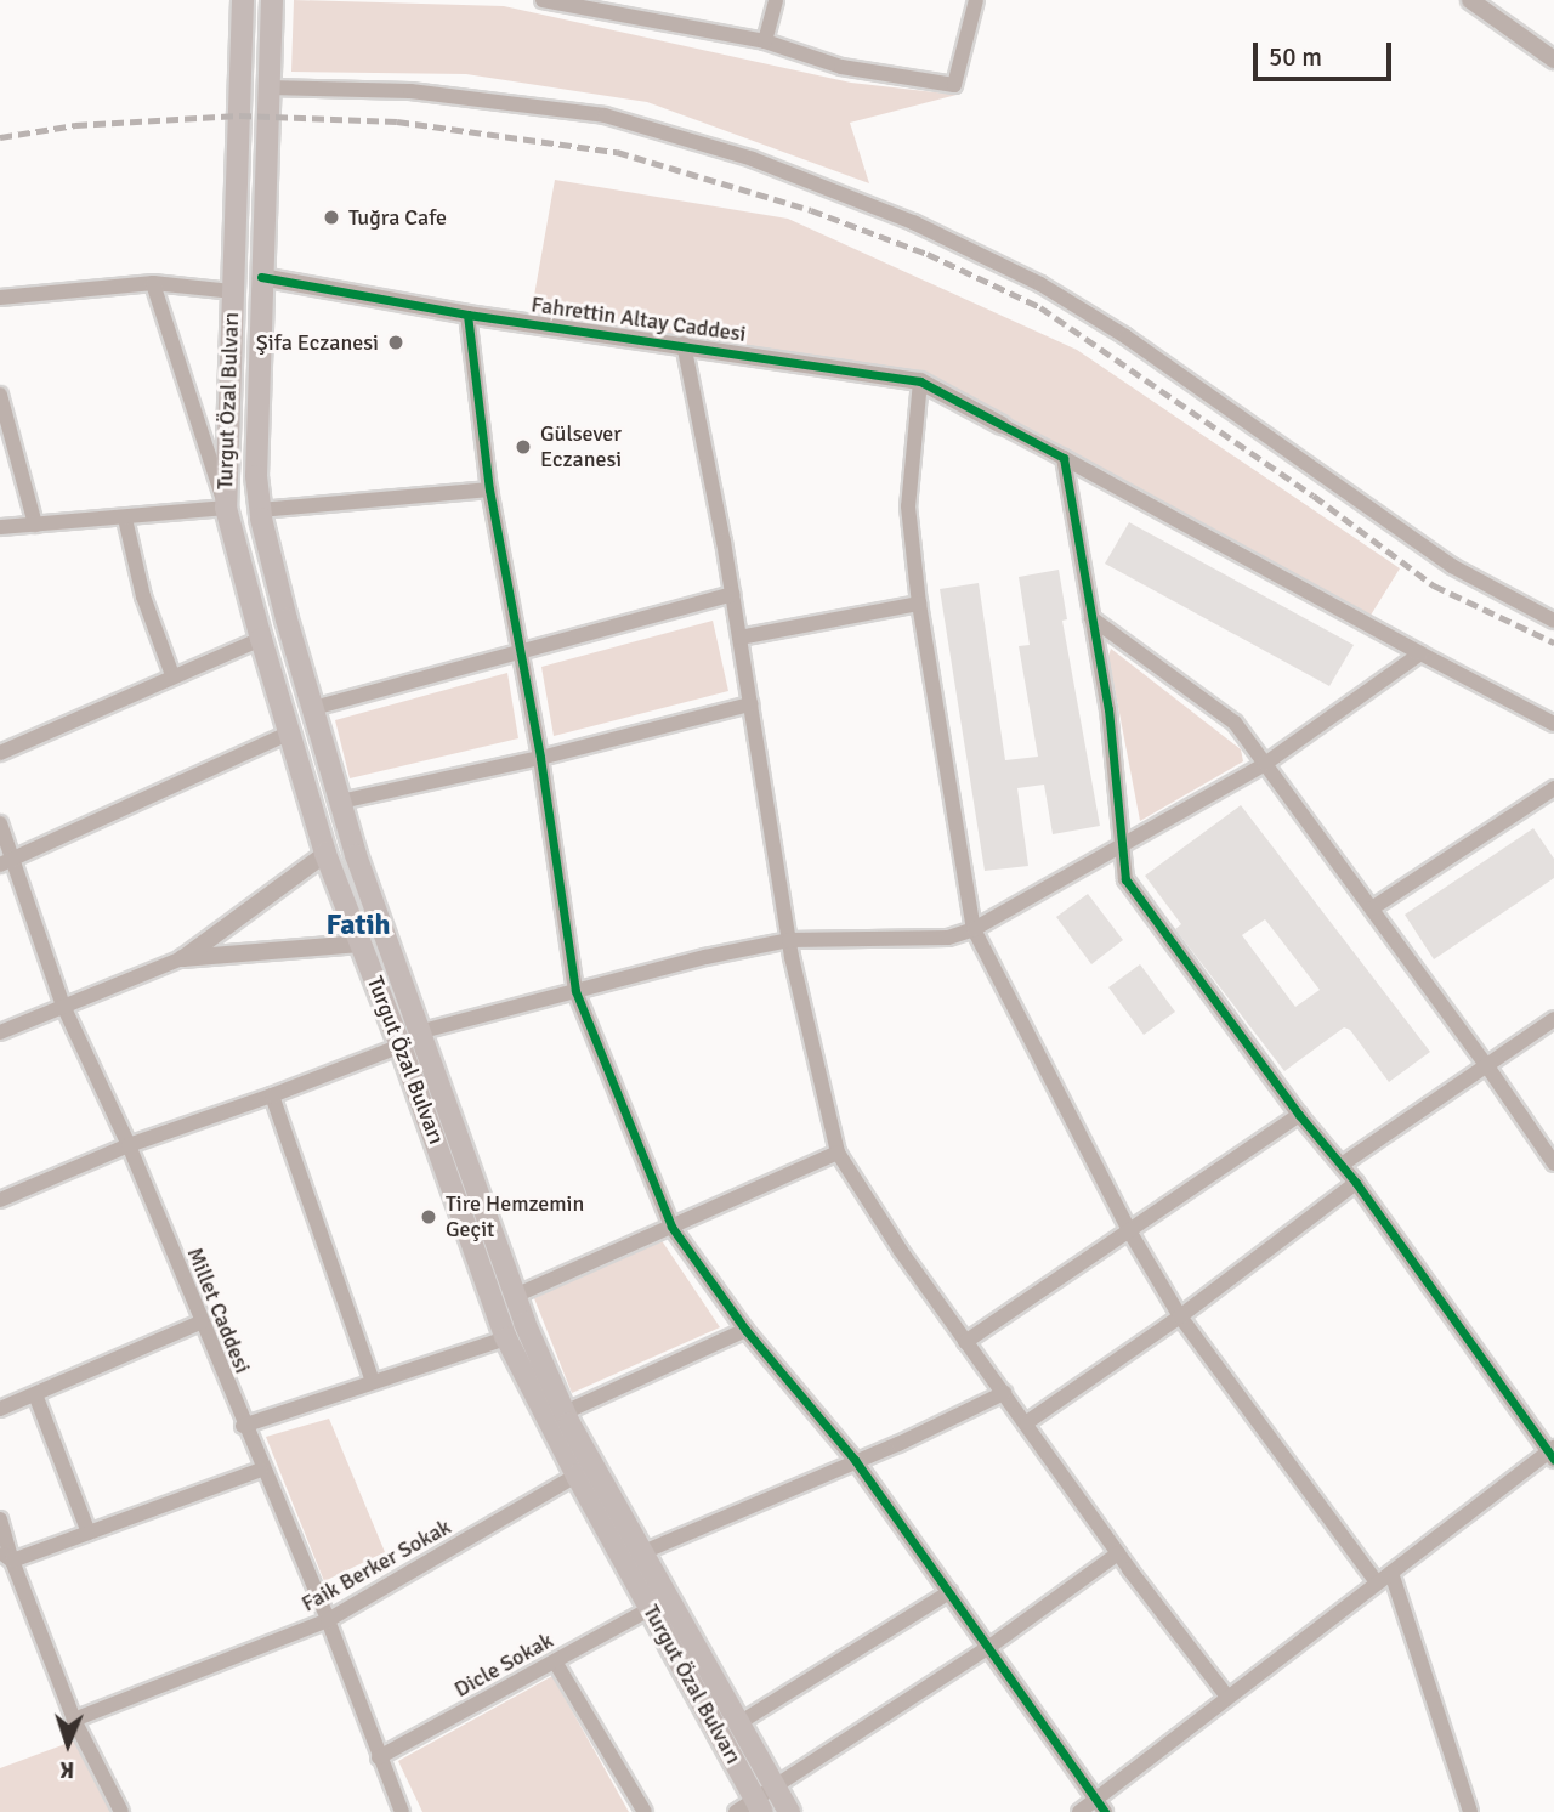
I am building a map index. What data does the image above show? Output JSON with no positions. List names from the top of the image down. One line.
{"streets":{"main road":["Turgut Özal Bulvarı"],"street":["Fahrettin Altay Caddesi","Millet Caddesi","Faik Berker Sokak","Dicle Sokak"]},"crossings":[["Fahrettin Altay Caddesi","Turgut Özal Bulvarı"],["Turgut Özal Bulvarı","Faik Berker Sokak"],["Turgut Özal Bulvarı","Dicle Sokak"],["Millet Caddesi","Faik Berker Sokak"],["Millet Caddesi","Dicle Sokak"]],"districts":["Fatih"],"places":["Tuğra Cafe","Şifa Eczanesi","Gülsever Eczanesi","Tire Hemzemin Geçit"],"scale_bar":"50 m","north":"bottom"}
